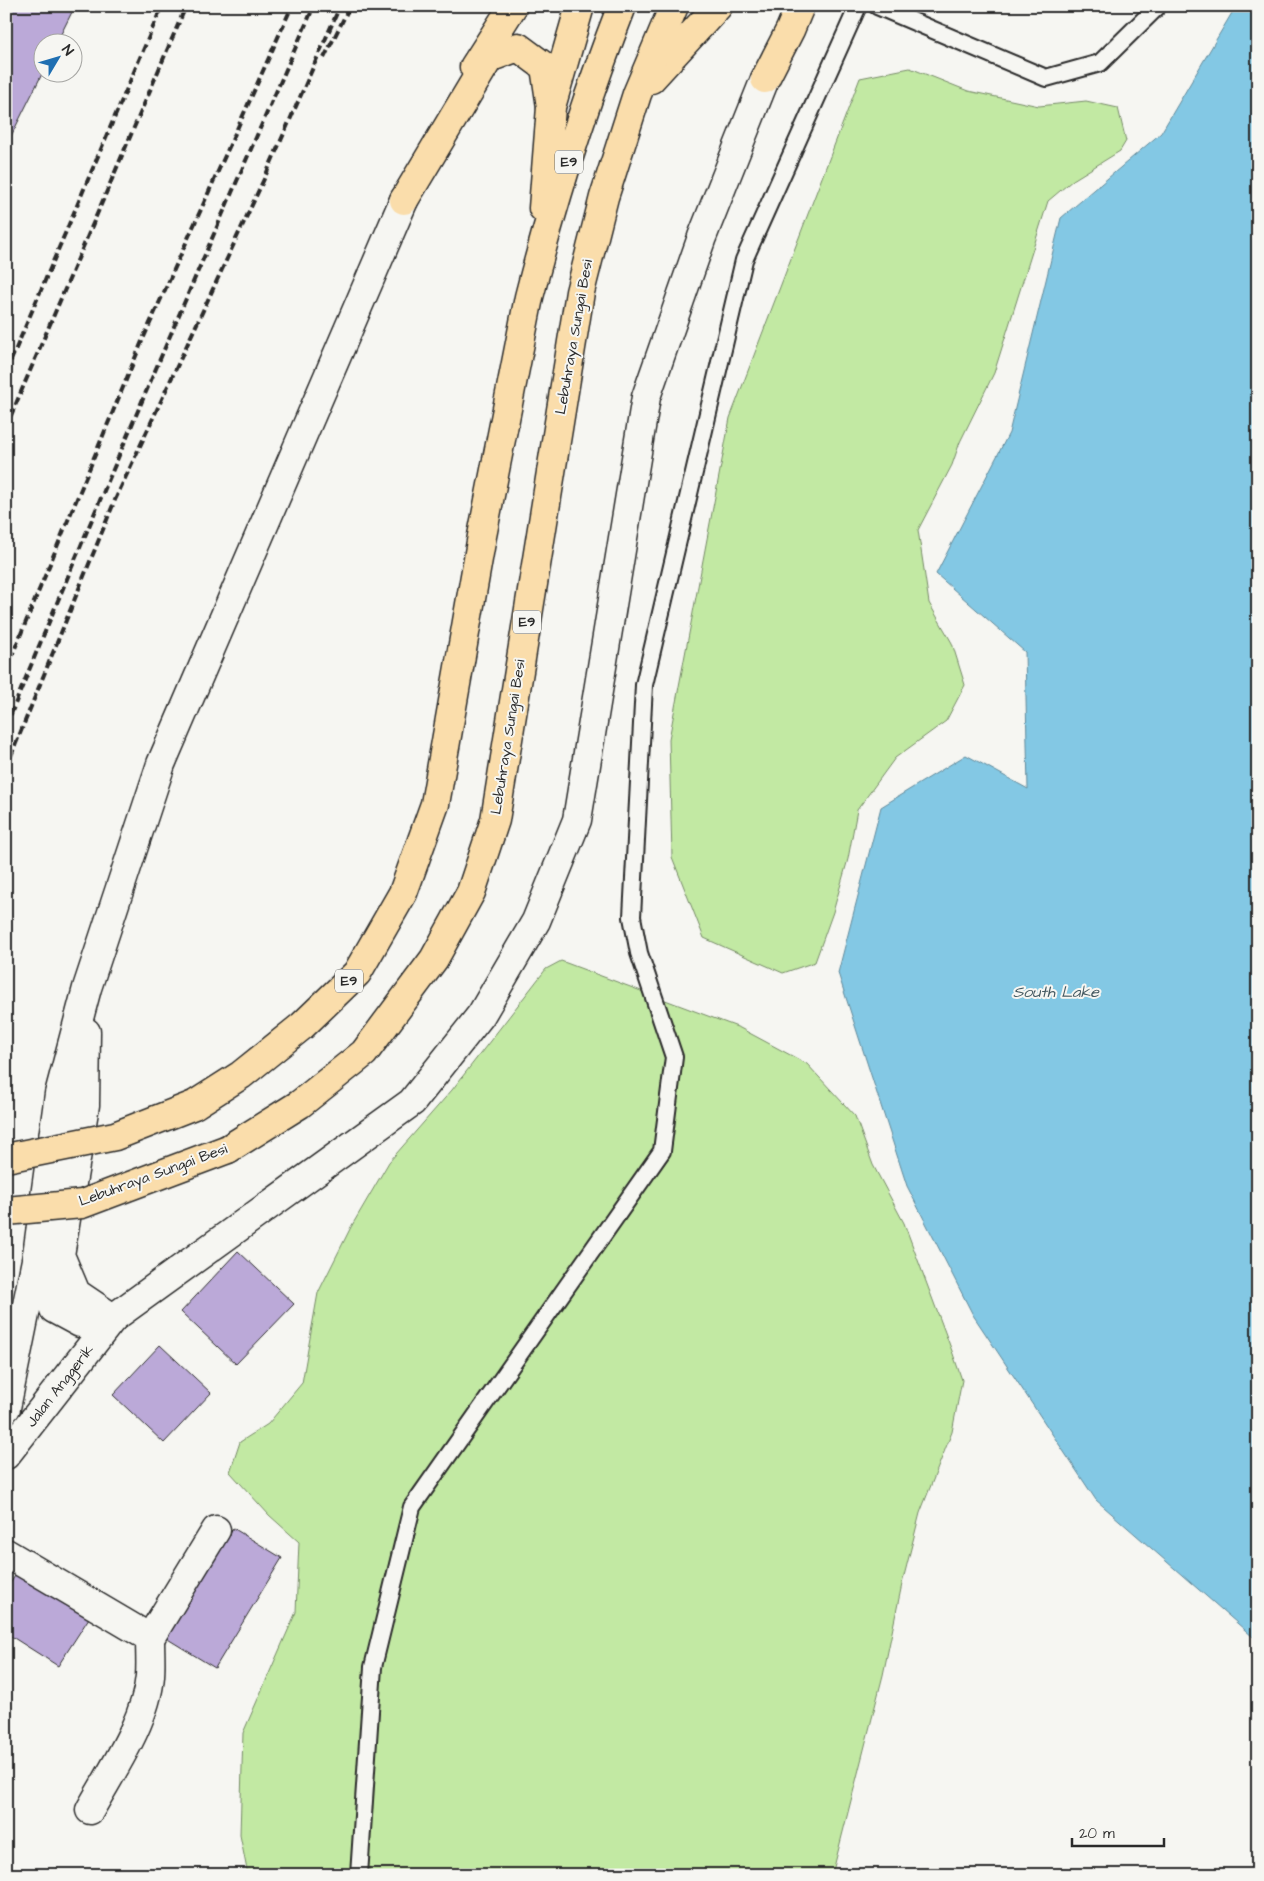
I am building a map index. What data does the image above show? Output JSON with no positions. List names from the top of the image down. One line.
{"streets":{"highway":["E9","Lebuhraya Sungai Besi"],"street":["Jalan Anggerik"]},"water":["South Lake"],"scale_bar":"20 m","north":"top right"}
